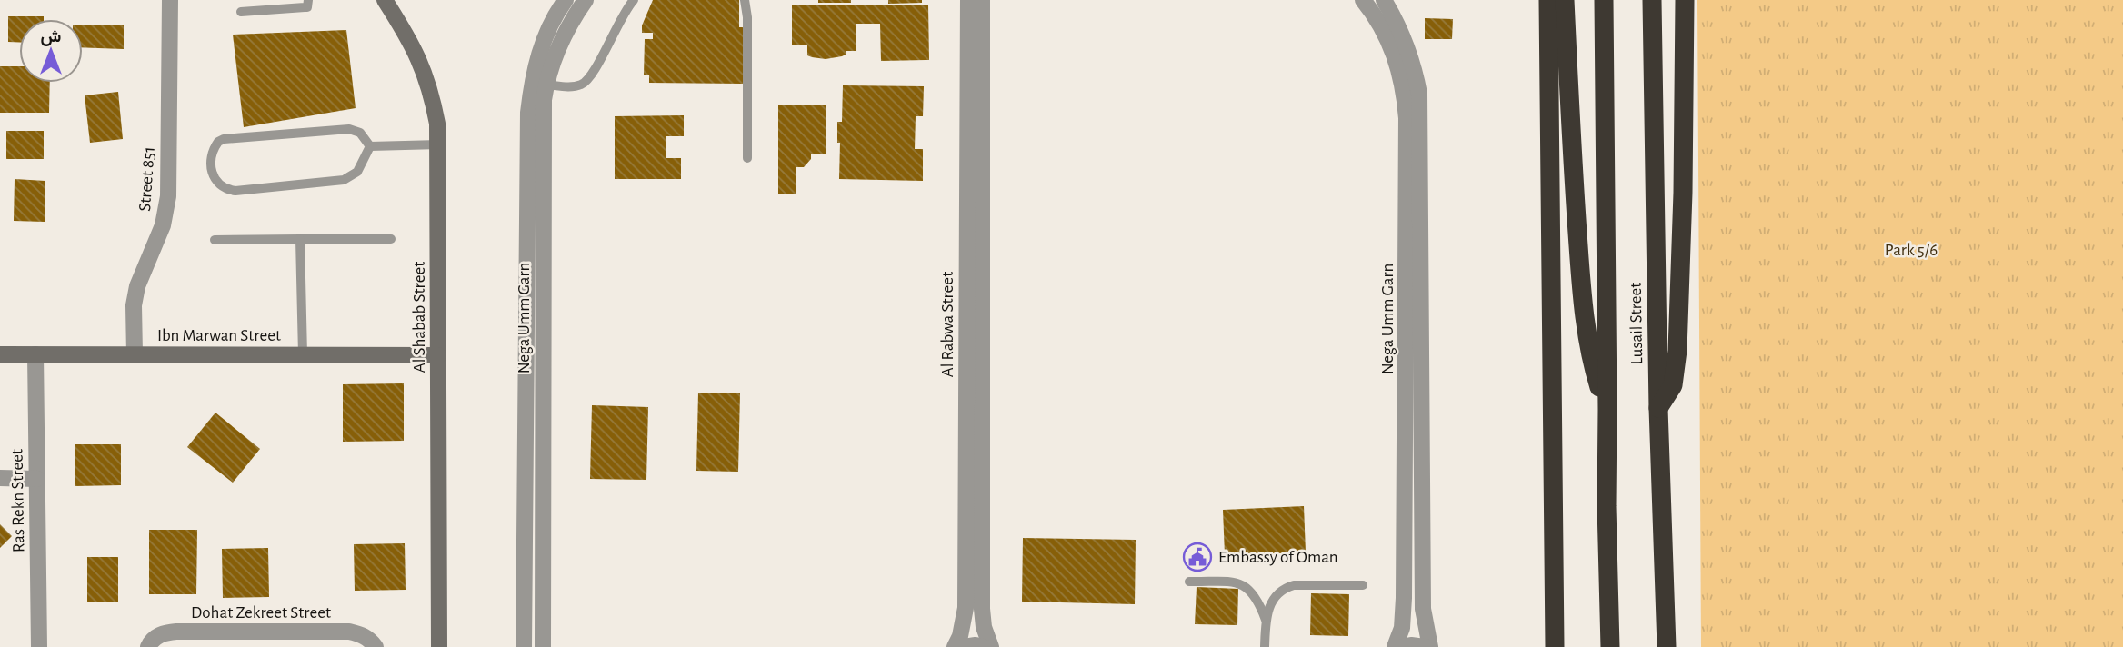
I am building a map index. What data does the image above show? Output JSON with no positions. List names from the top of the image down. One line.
{"streets":{"highway":["Lusail Street"],"street":["Street 851","Al Shabab Street","Nega Umm Garn","Al Rabwa Street","Ibn Marwan Street","Ras Rekn Street","Dohat Zekreet Street"]},"crossings":[["Street 851","Ibn Marwan Street"],["Al Shabab Street","Ibn Marwan Street"],["Ibn Marwan Street","Ras Rekn Street"]],"parks":["Park 5/6"],"places":{"public building":["Embassy of Oman"]},"north":"top"}
